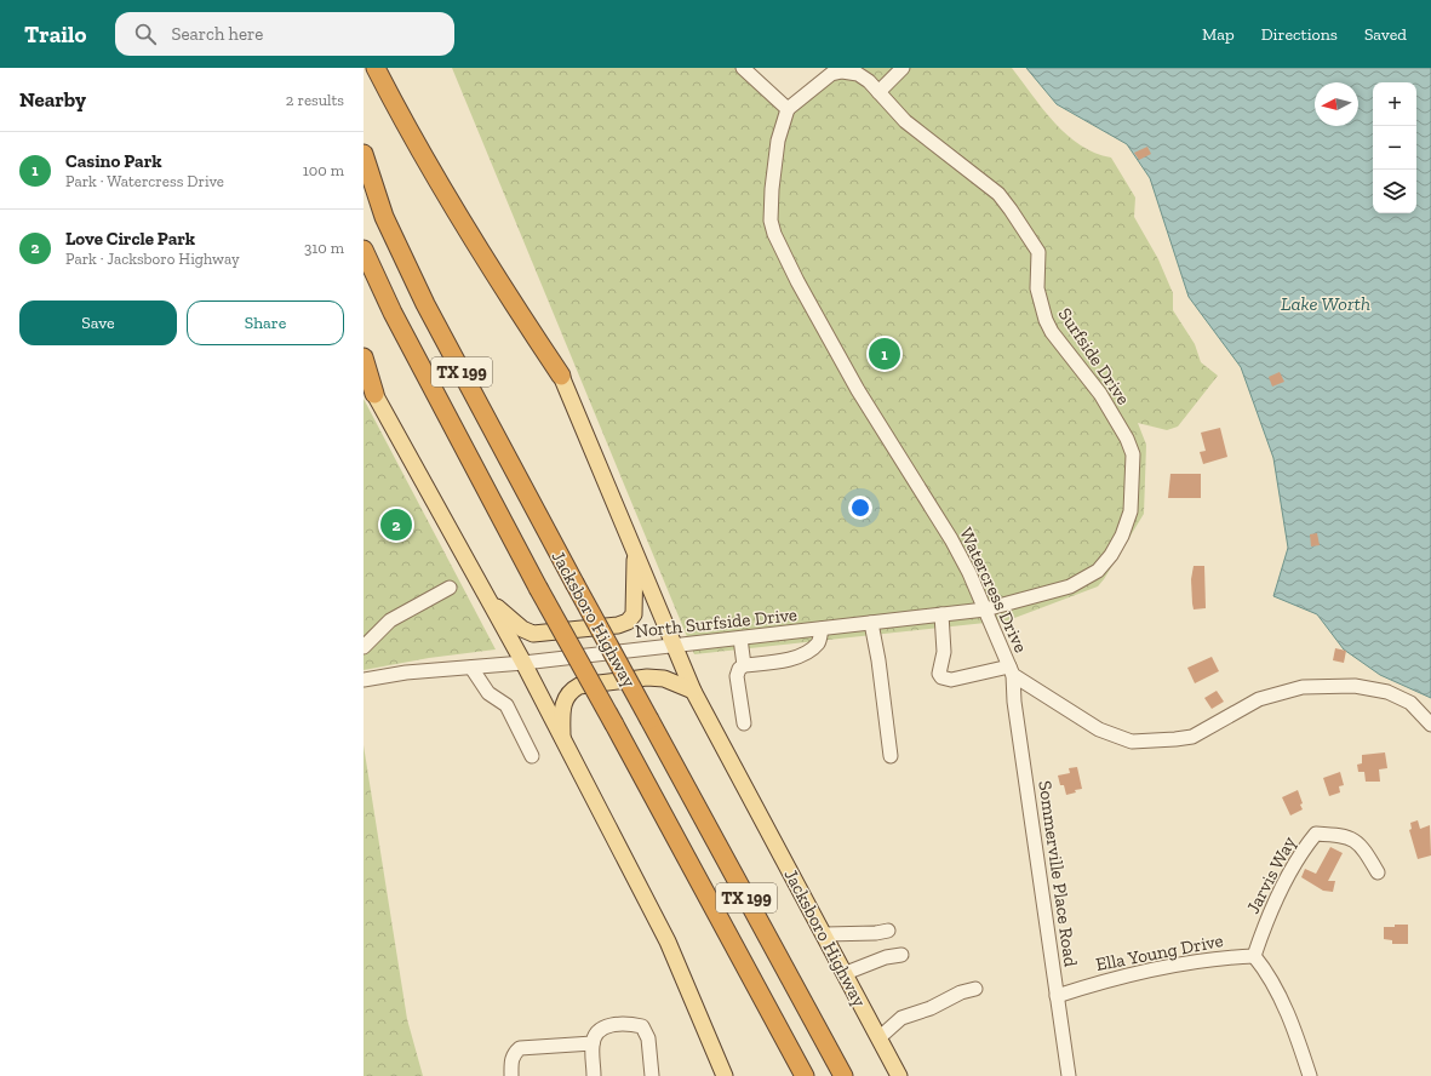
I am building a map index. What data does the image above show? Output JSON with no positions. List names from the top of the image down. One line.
{"streets":{"highway":["TX 199","Jacksboro Highway"],"street":["Surfside Drive","Watercress Drive","North Surfside Drive","Sommerville Place Road","Jarvis Way","Ella Young Drive"]},"crossings":[["Surfside Drive","Watercress Drive"],["Surfside Drive","North Surfside Drive"],["Watercress Drive","North Surfside Drive"],["Watercress Drive","Sommerville Place Road"],["Jacksboro Highway","North Surfside Drive"],["Sommerville Place Road","Ella Young Drive"],["Jarvis Way","Ella Young Drive"]],"water":["Lake Worth"],"north":"left","page":{"header":"Trailo","search":"Search here","nav":["Map","Directions","Saved"],"heading":["Nearby","2 results"],"map_buttons":["+","−"],"list":[{"mark":"1","name":"Casino Park","note":"Park · Watercress Drive","value":"100 m"},{"mark":"2","name":"Love Circle Park","note":"Park · Jacksboro Highway","value":"310 m"}],"buttons":["Save","Share"],"pins":["1","2"]}}
